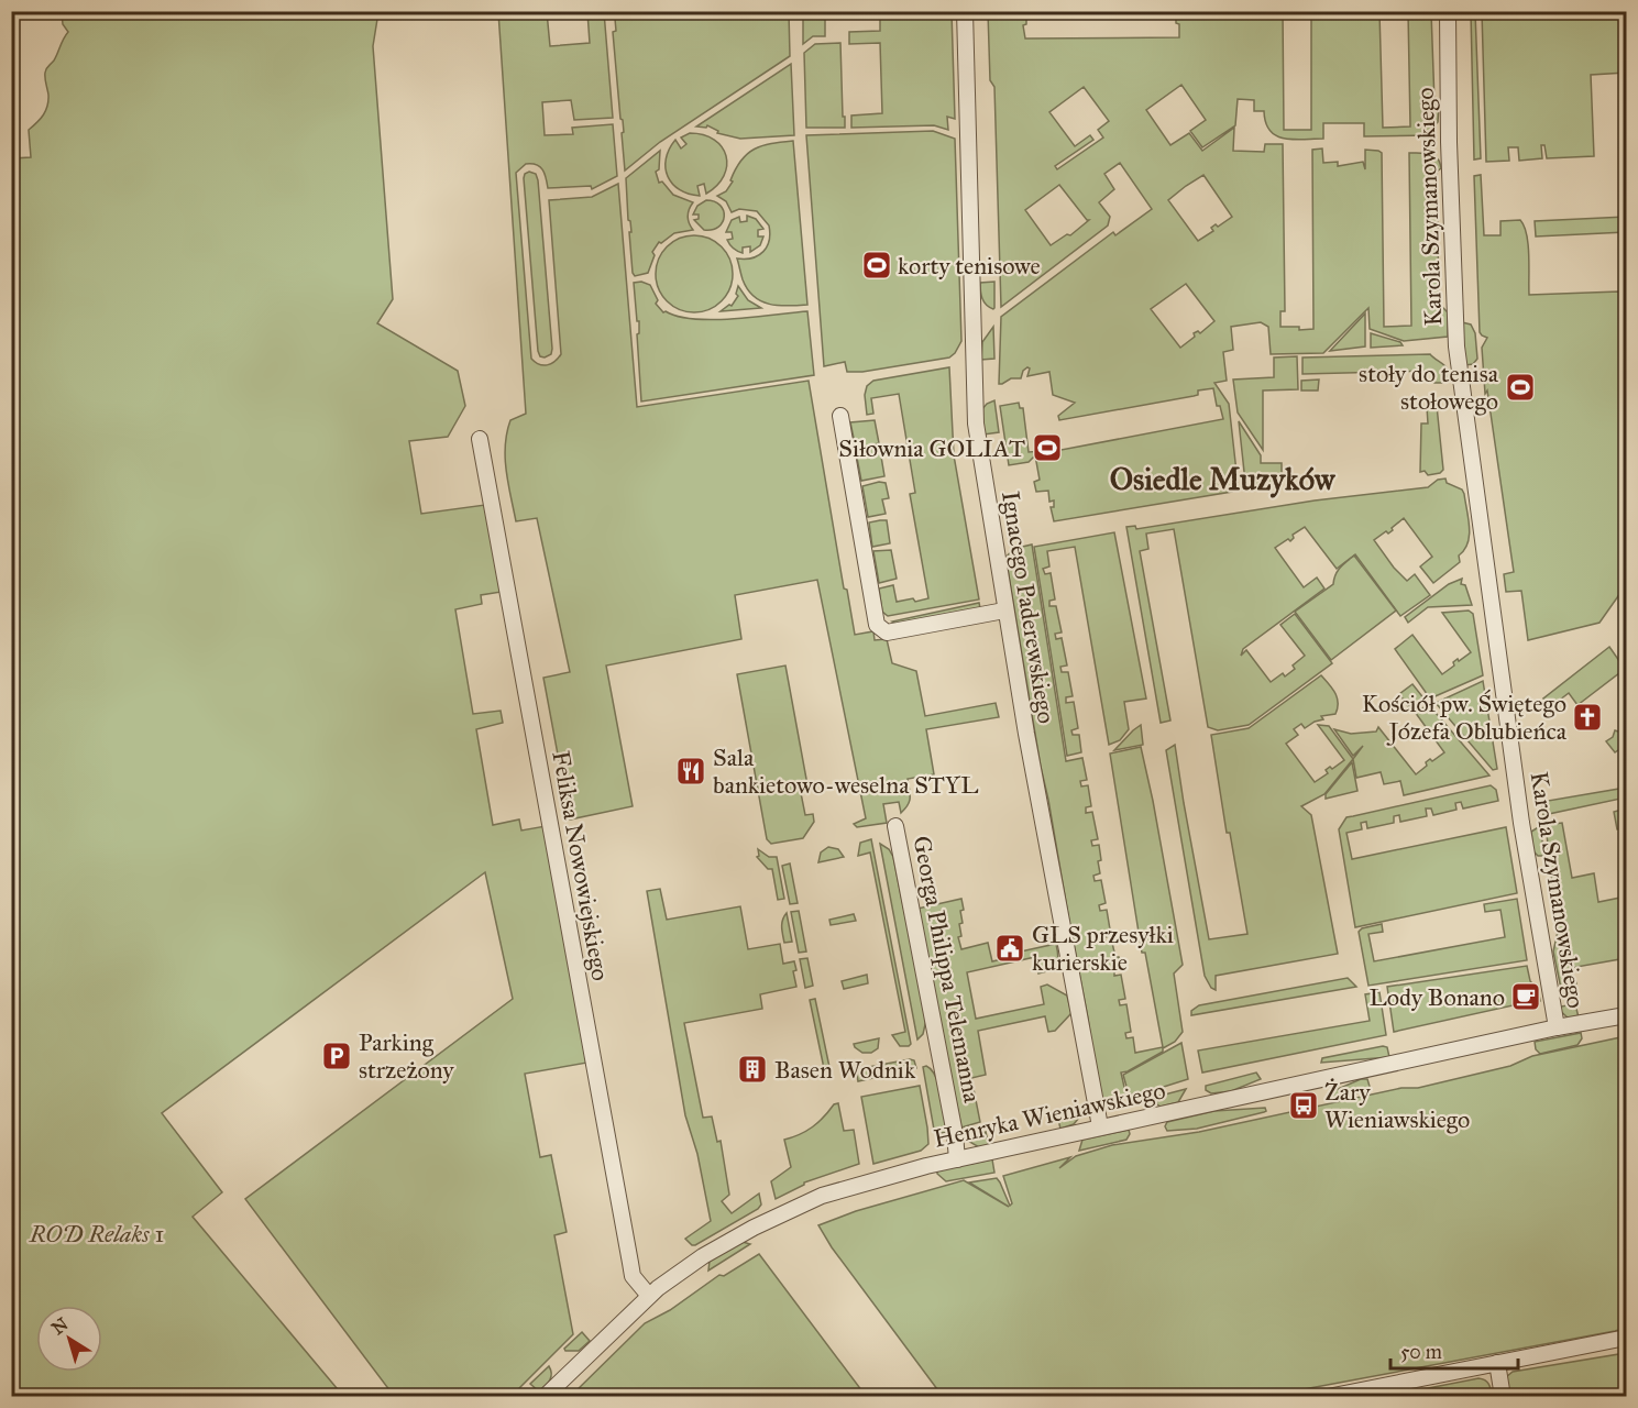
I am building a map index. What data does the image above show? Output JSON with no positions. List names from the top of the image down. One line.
{"streets":{"street":["Karola Szymanowskiego","Ignacego Paderewskiego","Feliksa Nowowiejskiego","Georga Philippa Telemanna","Henryka Wieniawskiego"]},"crossings":[["Karola Szymanowskiego","Henryka Wieniawskiego"],["Ignacego Paderewskiego","Henryka Wieniawskiego"],["Feliksa Nowowiejskiego","Henryka Wieniawskiego"],["Georga Philippa Telemanna","Henryka Wieniawskiego"]],"districts":["Osiedle Muzyków"],"parks":["ROD Relaks 1"],"places":{"sports":["korty tenisowe","stoły do tenisa stołowego","Siłownia GOLIAT"],"church":["Kościół pw. Świętego Józefa Oblubieńca"],"restaurant":["Sala bankietowo-weselna STYL"],"public building":["GLS przesyłki kurierskie"],"cafe":["Lody Bonano"],"parking":["Parking strzeżony"],"building":["Basen Wodnik"],"bus stop":["Żary Wieniawskiego"]},"scale_bar":"50 m","north":"top left"}
